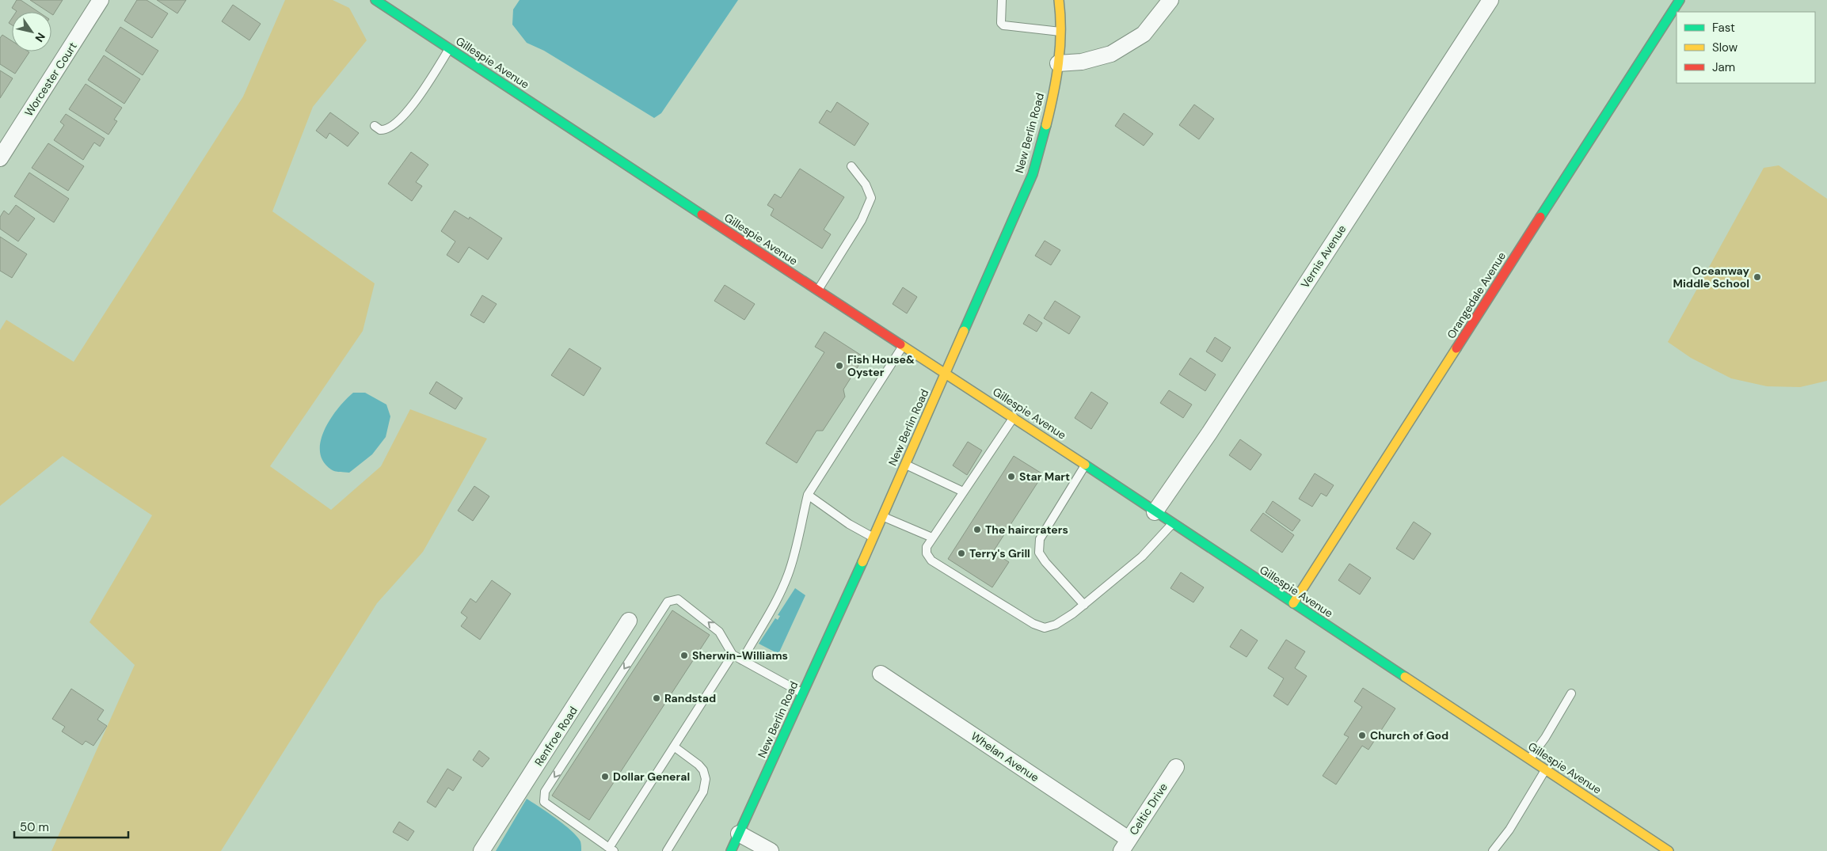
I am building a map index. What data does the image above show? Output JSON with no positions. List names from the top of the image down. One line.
{"streets":{"street":["Gillespie Avenue","Worcester Court","New Berlin Road","Vernis Avenue","Orangedale Avenue","Renfroe Road","Whelan Avenue","Celtic Drive"]},"crossings":[["Gillespie Avenue","New Berlin Road"],["Gillespie Avenue","Vernis Avenue"],["Gillespie Avenue","Orangedale Avenue"],["Whelan Avenue","Celtic Drive"]],"places":["Oceanway Middle School","Fish House& Oyster","Star Mart","The haircraters","Terry's Grill","Sherwin-Williams","Randstad","Church of God","Dollar General"],"legend":["Fast","Slow","Jam"],"scale_bar":"50 m","north":"bottom right"}
